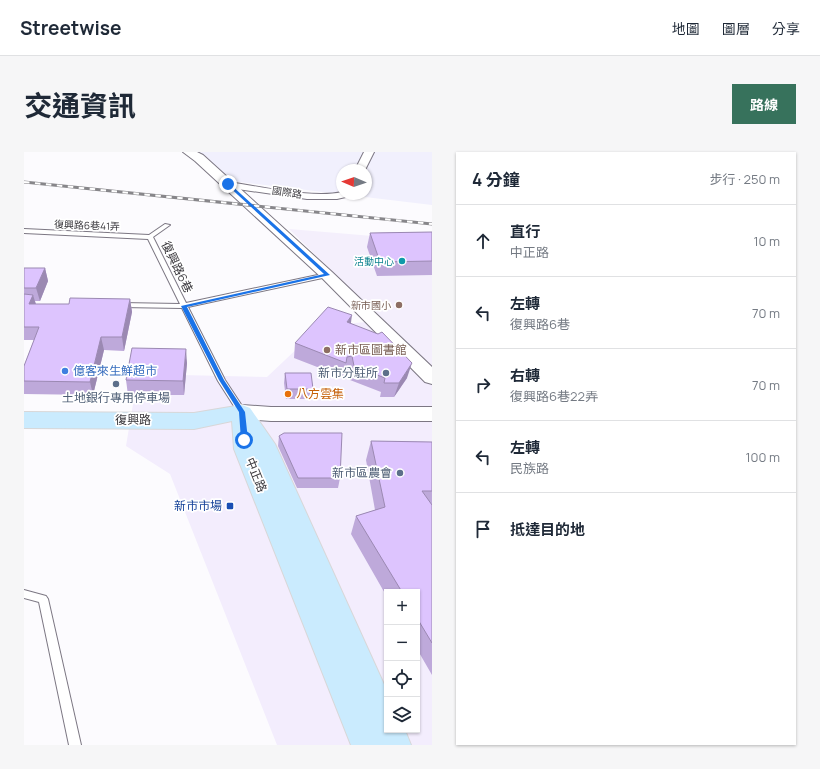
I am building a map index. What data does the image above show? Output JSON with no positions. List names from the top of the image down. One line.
{"streets":{"main road":["復興路","中正路"],"street":["國際路"],"lane":["復興路6巷41弄","復興路6巷"]},"crossings":[["復興路6巷41弄","復興路6巷"],["復興路6巷","復興路"],["復興路6巷","中正路"],["復興路","中正路"]],"places":{"other":["活動中心","新市國小","新市區圖書館","億客來生鮮超市","新市分駐所","土地銀行專用停車場","八方雲集","新市區農會"],"transit":["新市市場"]},"north":"left","page":{"header":"Streetwise","nav":["地圖","圖層","分享"],"title":"交通資訊","buttons":"路線","heading":["4 分鐘","步行 · 250 m"],"list":[["直行","中正路","10 m"],["左轉","復興路6巷","70 m"],["右轉","復興路6巷22弄","70 m"],["左轉","民族路","100 m"],"抵達目的地"],"map_buttons":["+","−"]}}
